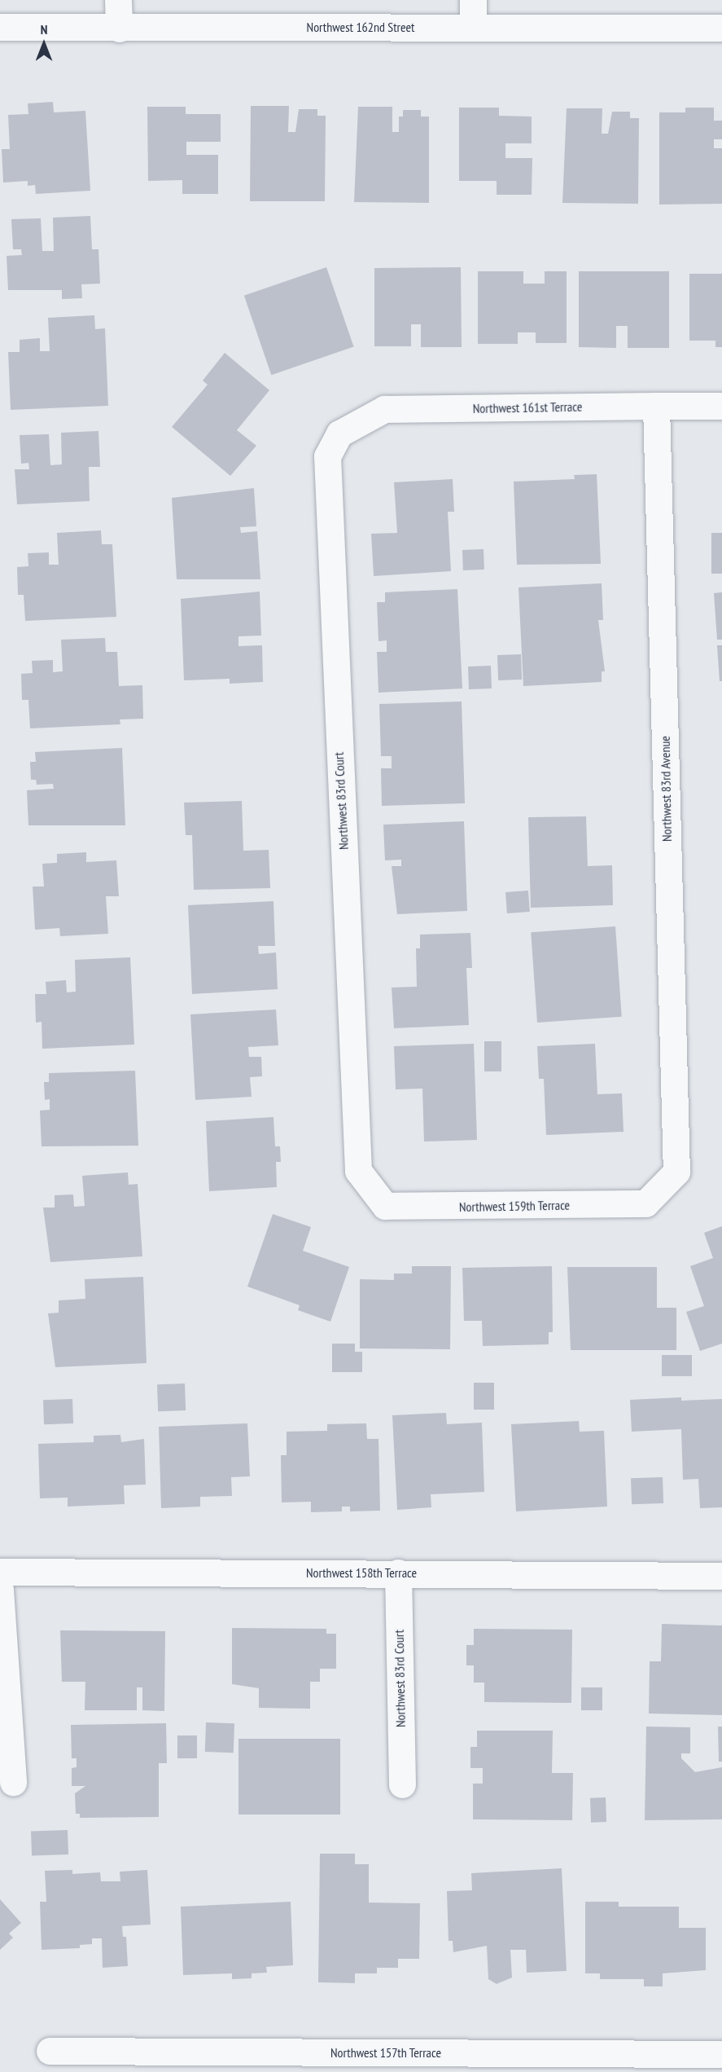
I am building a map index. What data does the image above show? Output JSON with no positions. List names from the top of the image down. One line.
{"streets":{"street":["Northwest 162nd Street","Northwest 161st Terrace","Northwest 83rd Avenue","Northwest 83rd Court","Northwest 159th Terrace","Northwest 158th Terrace","Northwest 157th Terrace"]},"crossings":[["Northwest 161st Terrace","Northwest 83rd Avenue"],["Northwest 161st Terrace","Northwest 83rd Court"],["Northwest 83rd Avenue","Northwest 159th Terrace"],["Northwest 83rd Court","Northwest 159th Terrace"],["Northwest 83rd Court","Northwest 158th Terrace"]],"north":"top"}
